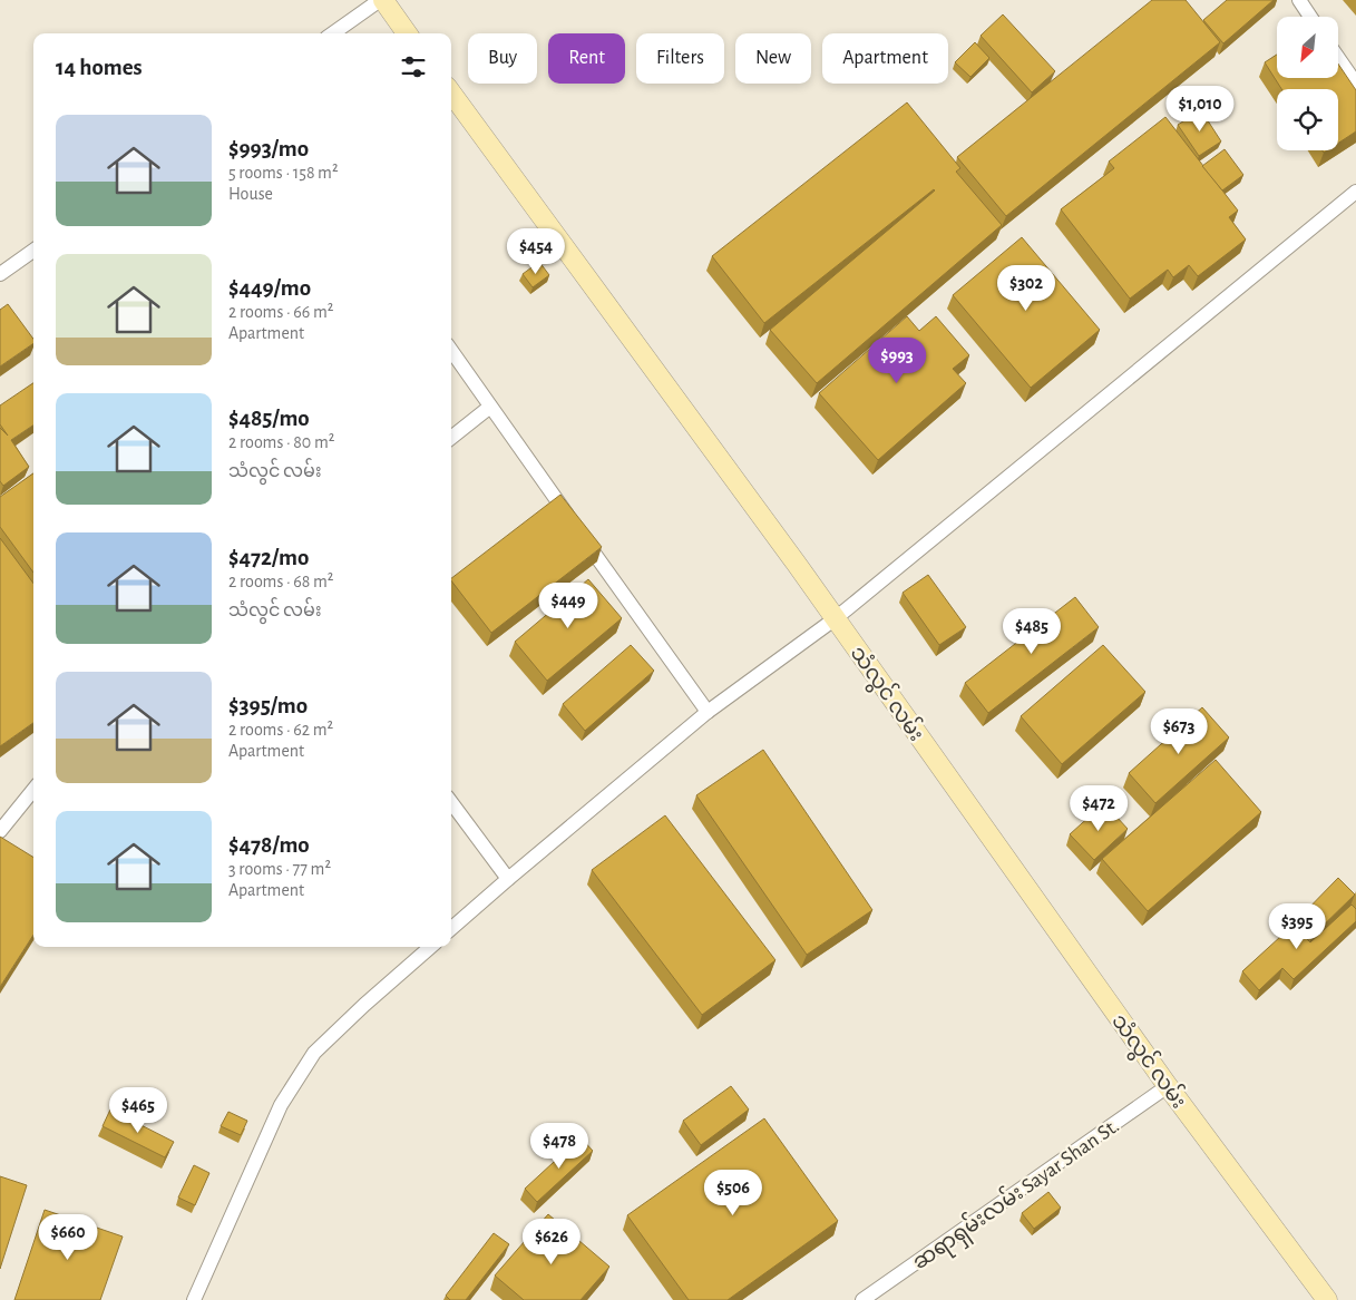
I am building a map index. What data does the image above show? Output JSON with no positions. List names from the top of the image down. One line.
{"streets":{"street":["သံလွင် လမ်း","ဆရာရှမ်းလမ်း Sayar Shan St."]},"crossings":[["သံလွင် လမ်း","ဆရာရှမ်းလမ်း Sayar Shan St."]],"north":"bottom left","page":{"chip":["Buy","Rent","Filters","New","Apartment"],"heading":"14 homes","price":["$1,010","$454","$302","$993","$449","$485","$673","$472","$395","$465","$478","$506","$660","$626"],"list":[{"name":"$993/mo","note":"5 rooms · 158 m² · House"},{"name":"$449/mo","note":"2 rooms · 66 m² · Apartment"},{"name":"$485/mo","note":"2 rooms · 80 m² · သံလွင် လမ်း"},{"name":"$472/mo","note":"2 rooms · 68 m² · သံလွင် လမ်း"},{"name":"$395/mo","note":"2 rooms · 62 m² · Apartment"},{"name":"$478/mo","note":"3 rooms · 77 m² · Apartment"}]}}
